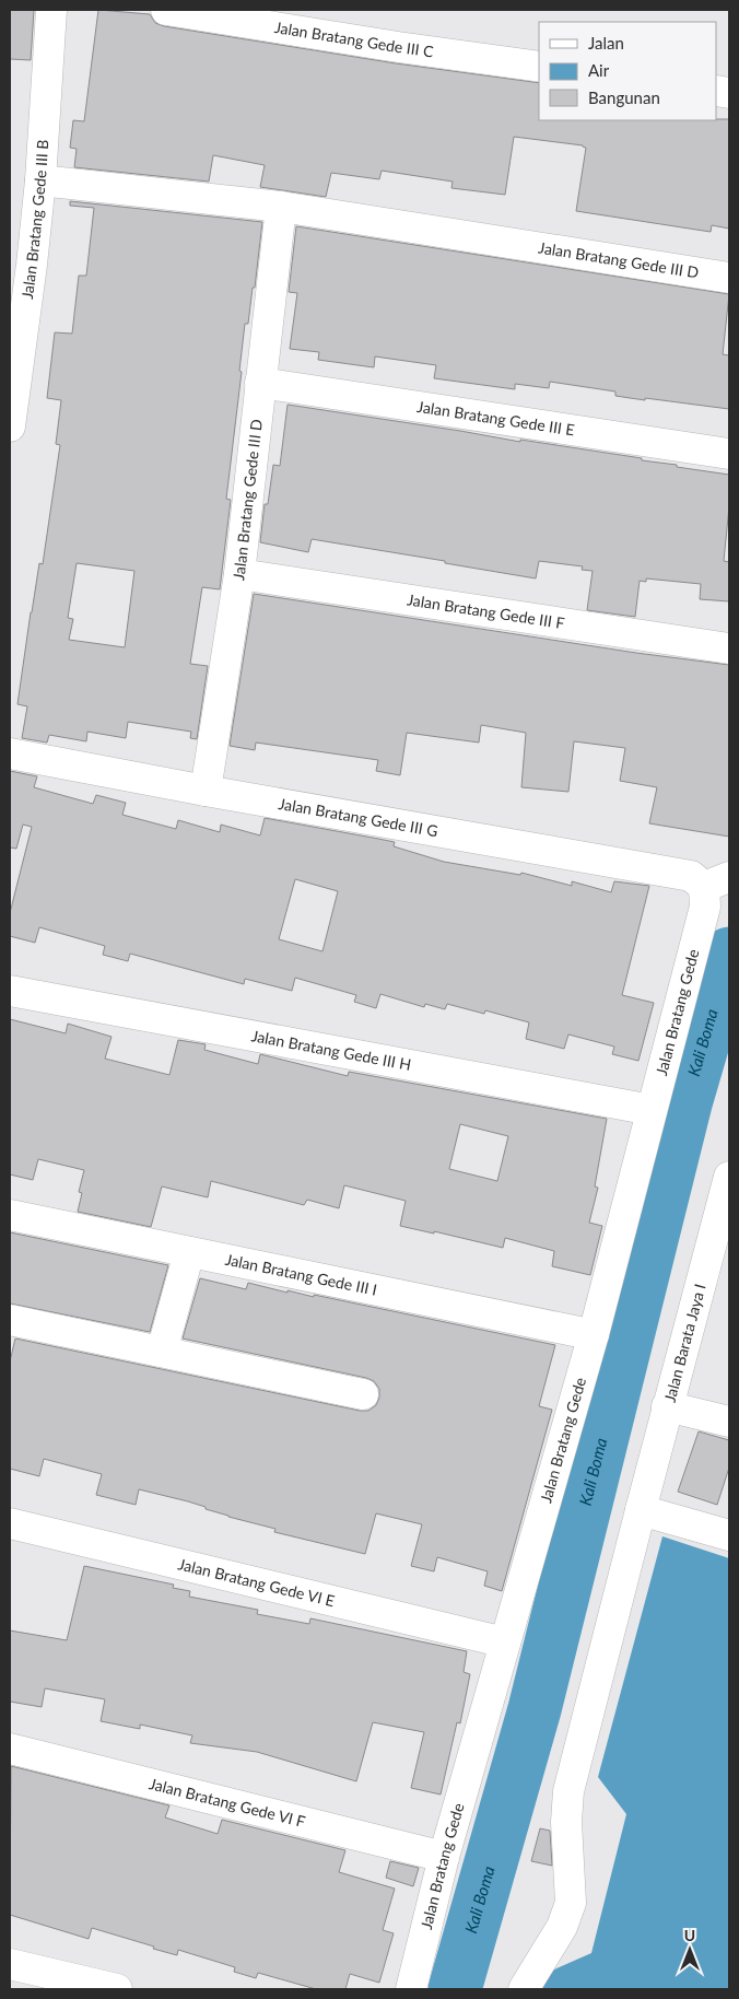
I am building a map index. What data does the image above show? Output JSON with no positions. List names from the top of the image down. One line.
{"streets":{"street":["Jalan Bratang Gede III C","Jalan Bratang Gede III B","Jalan Bratang Gede III D","Jalan Bratang Gede III E","Jalan Bratang Gede III F","Jalan Bratang Gede III G","Jalan Bratang Gede","Jalan Bratang Gede III H","Jalan Bratang Gede III I","Jalan Barata Jaya I","Jalan Bratang Gede VI E","Jalan Bratang Gede VI F"]},"crossings":[["Jalan Bratang Gede III B","Jalan Bratang Gede III D"],["Jalan Bratang Gede III D","Jalan Bratang Gede III E"],["Jalan Bratang Gede III D","Jalan Bratang Gede III F"],["Jalan Bratang Gede III D","Jalan Bratang Gede III G"],["Jalan Bratang Gede III G","Jalan Bratang Gede"],["Jalan Bratang Gede","Jalan Bratang Gede III H"],["Jalan Bratang Gede","Jalan Bratang Gede III I"],["Jalan Bratang Gede","Jalan Bratang Gede VI E"],["Jalan Bratang Gede","Jalan Bratang Gede VI F"]],"water":["Kali Boma"],"legend":["Jalan","Air","Bangunan"],"north":"top"}
